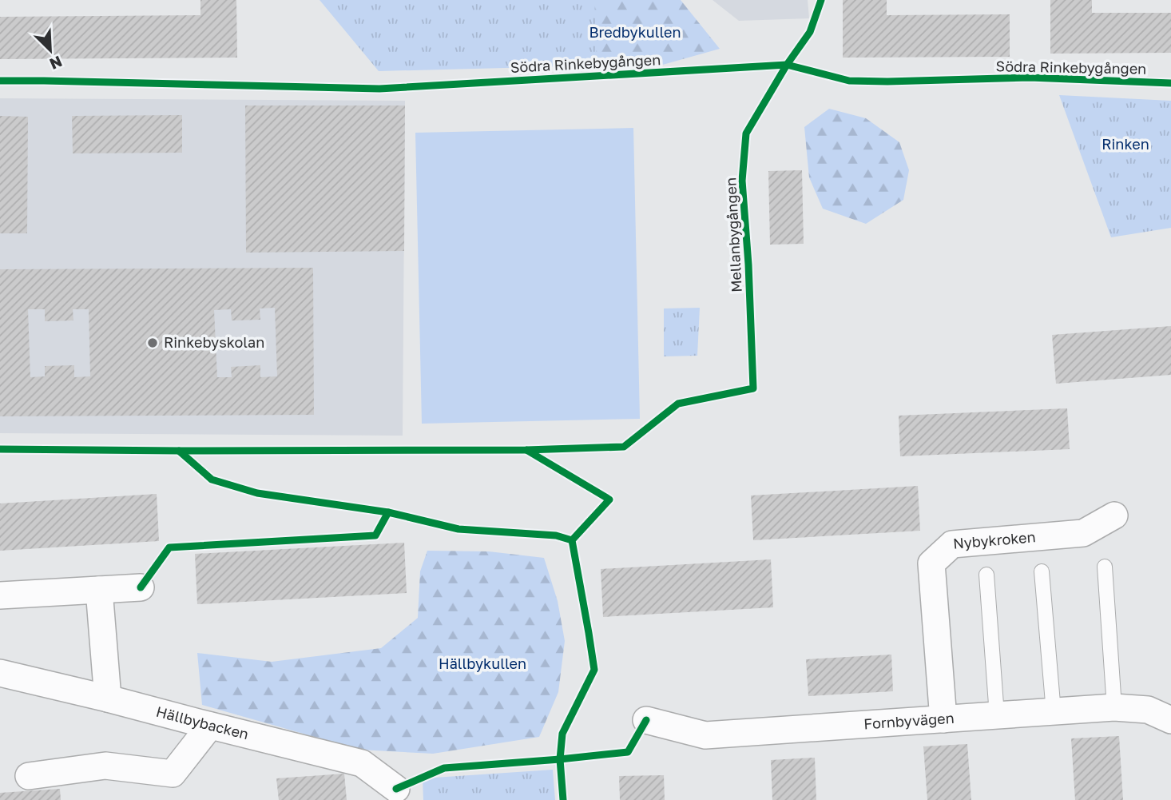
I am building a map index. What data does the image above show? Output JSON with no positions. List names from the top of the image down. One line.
{"streets":{"street":["Nybykroken","Fornbyvägen","Hällbybacken"],"cycle path":["Södra Rinkebygången","Mellanbygången"]},"crossings":[["Nybykroken","Fornbyvägen"]],"parks":["Bredbykullen","Rinken","Hällbykullen"],"places":["Rinkebyskolan"],"north":"bottom right"}
